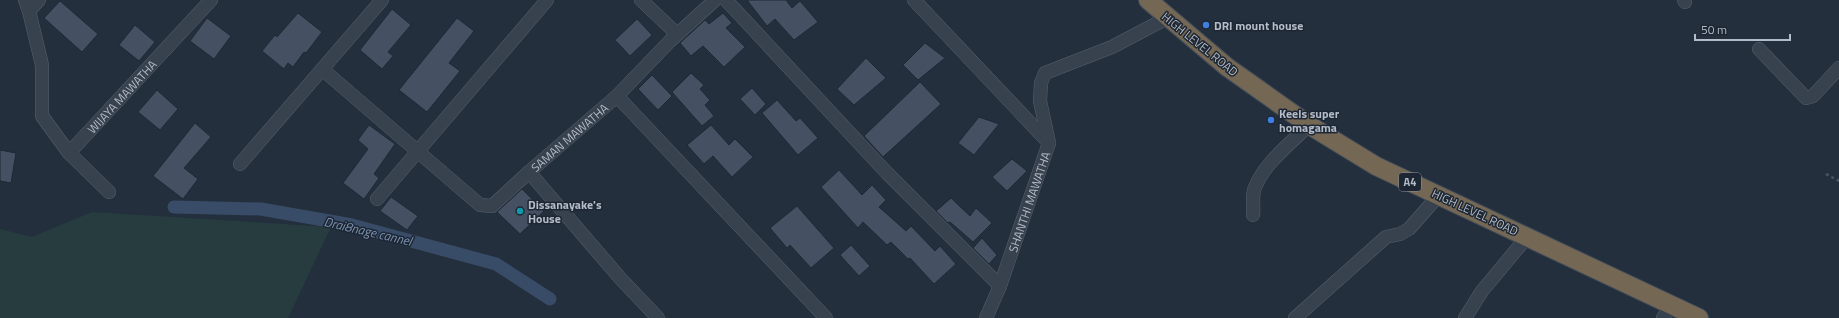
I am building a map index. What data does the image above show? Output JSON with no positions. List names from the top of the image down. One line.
{"streets":{"highway":["HIGH LEVEL ROAD","A4"],"street":["WIJAYA MAWATHA","SAMAN MAWATHA","SHANTHI MAWATHA"]},"crossings":[["HIGH LEVEL ROAD","SHANTHI MAWATHA"]],"water":["Drai8nage cannel"],"places":["DRI mount house","Keels super homagama","Dissanayake's House"],"scale_bar":"50 m"}
